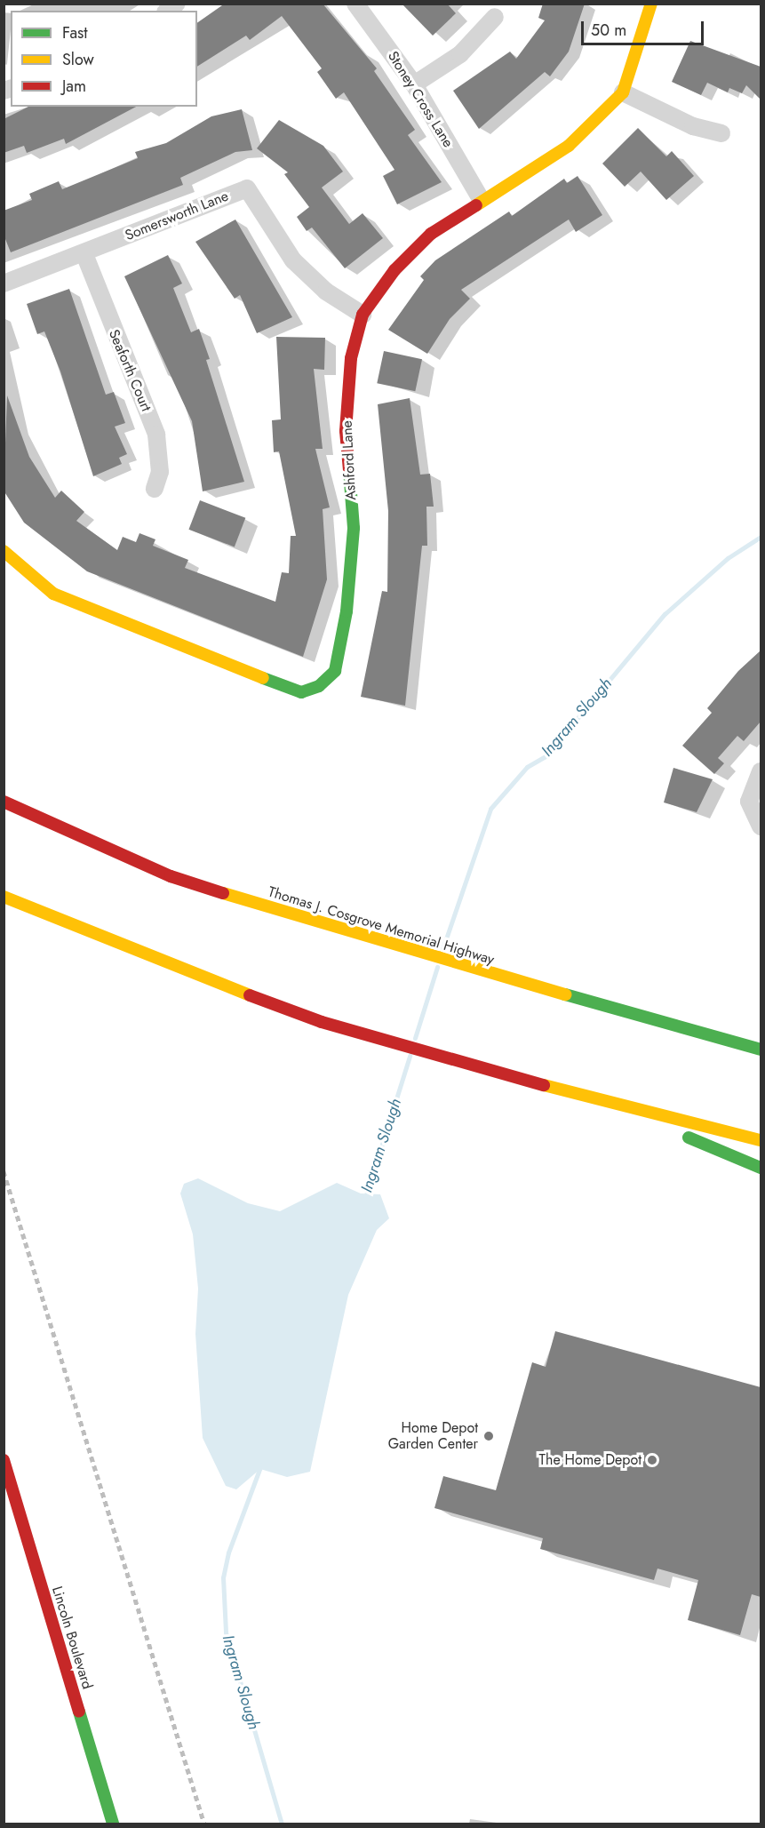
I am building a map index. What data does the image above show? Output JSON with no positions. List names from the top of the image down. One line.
{"streets":{"main road":["Ashford Lane","Thomas J. Cosgrove Memorial Highway","Lincoln Boulevard"],"street":["Stoney Cross Lane","Somersworth Lane","Seaforth Court"]},"crossings":[["Stoney Cross Lane","Ashford Lane"],["Somersworth Lane","Seaforth Court"],["Somersworth Lane","Ashford Lane"]],"water":["Ingram Slough"],"places":["Home Depot Garden Center","The Home Depot"],"legend":["Fast","Slow","Jam"],"scale_bar":"50 m"}
